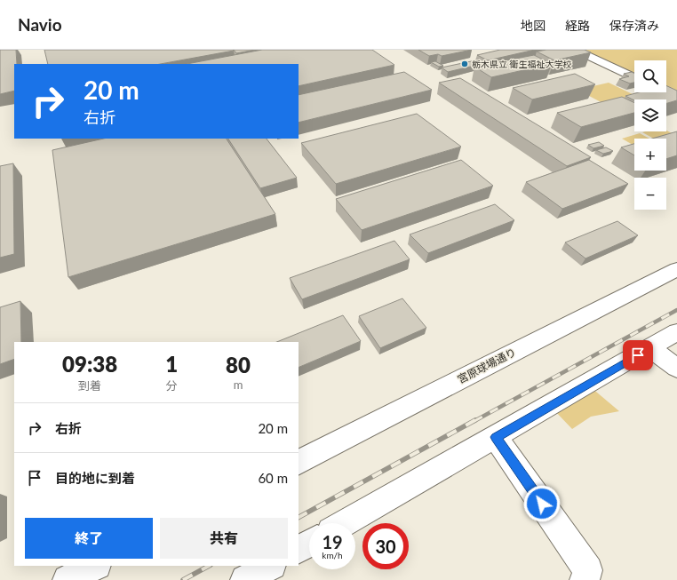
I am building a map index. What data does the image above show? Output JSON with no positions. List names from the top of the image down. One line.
{"streets":{"street":["宮原球場通り"]},"places":["栃木県立 衛生福祉大学校"],"page":{"header":"Navio","nav":["地図","経路","保存済み"],"map_buttons":["+","−"],"turn":["20 m","右折"],"eta":["09:38","到着","1","分","80","m"],"list":[{"name":"右折","value":"20 m"},{"name":"目的地に到着","value":"60 m"}],"buttons":["終了","共有"],"speed":"19 km/h","limit":"30"}}
